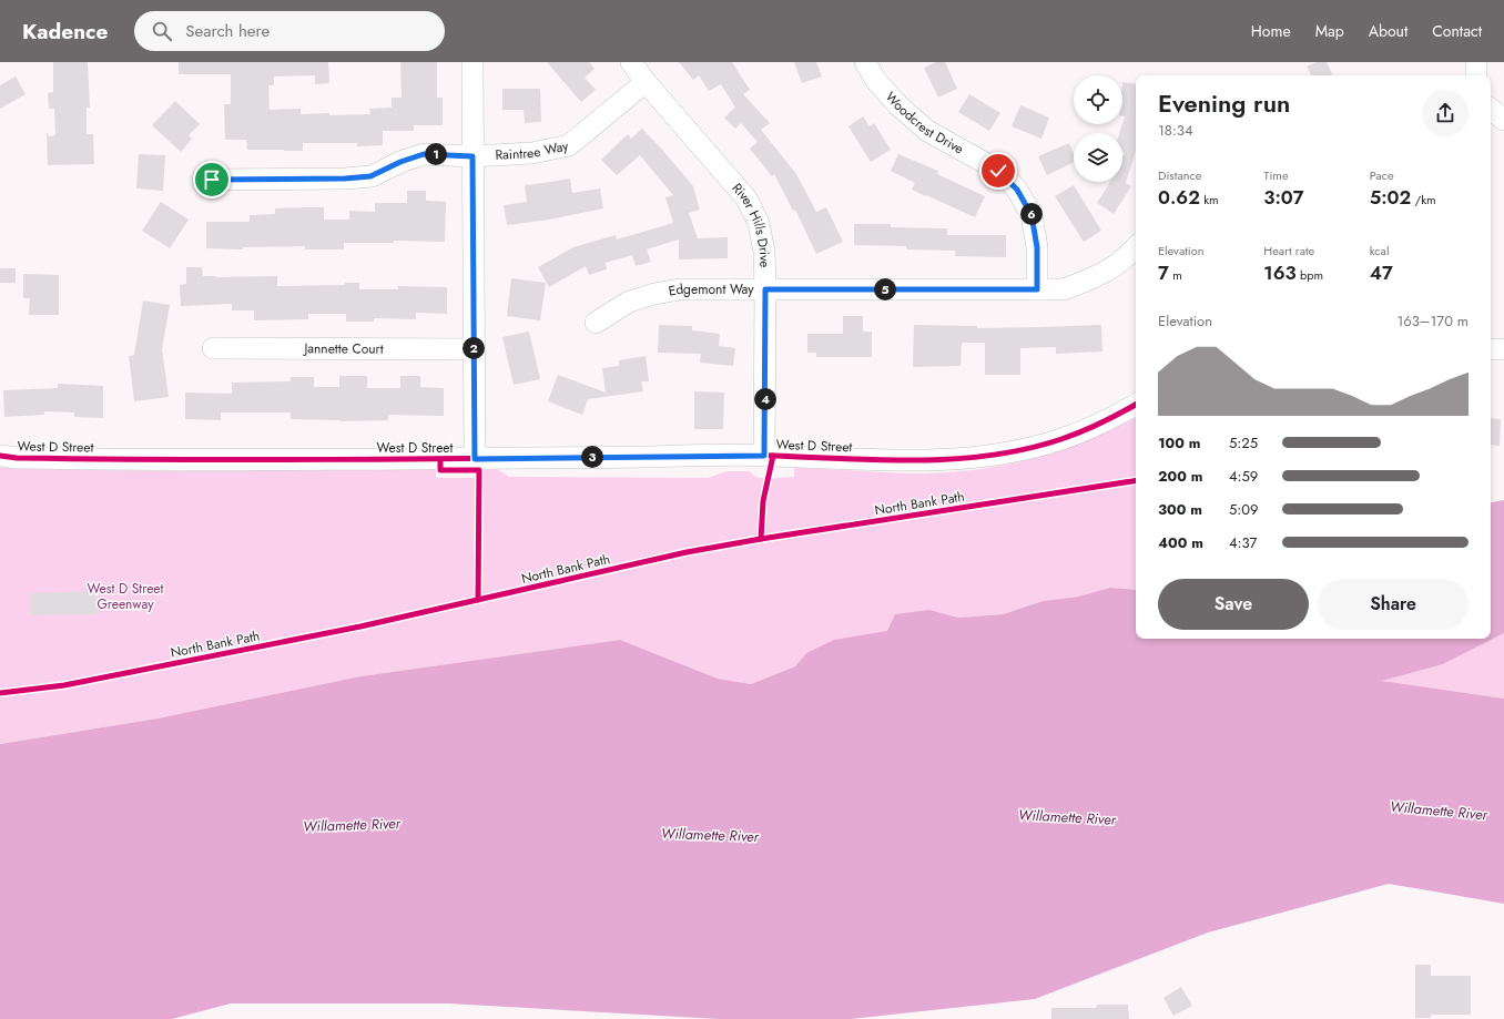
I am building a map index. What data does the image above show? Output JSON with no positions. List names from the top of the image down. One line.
{"streets":{"street":["Woodcrest Drive","Raintree Way","River Hills Drive","Edgemont Way","Jannette Court","West D Street"],"cycle path":["North Bank Path"]},"crossings":[["Woodcrest Drive","Edgemont Way"],["Raintree Way","River Hills Drive"],["River Hills Drive","Edgemont Way"],["River Hills Drive","West D Street"]],"water":["Willamette River"],"parks":["West D Street Greenway"],"page":{"header":"Kadence","search":"Search here","nav":["Home","Map","About","Contact"],"heading":["Evening run","18:34"],"pins":["1","6","5","2","4","3"],"stats":[["Distance","0.62 km"],["Time","3:07"],["Pace","5:02 /km"],["Elevation","7 m"],["Heart rate","163 bpm"],["kcal","47"]],"chart":["Elevation","163–170 m"],"list":[{"name":"100 m","note":"5:25"},{"name":"200 m","note":"4:59"},{"name":"300 m","note":"5:09"},{"name":"400 m","note":"4:37"}],"buttons":["Save","Share"]}}
